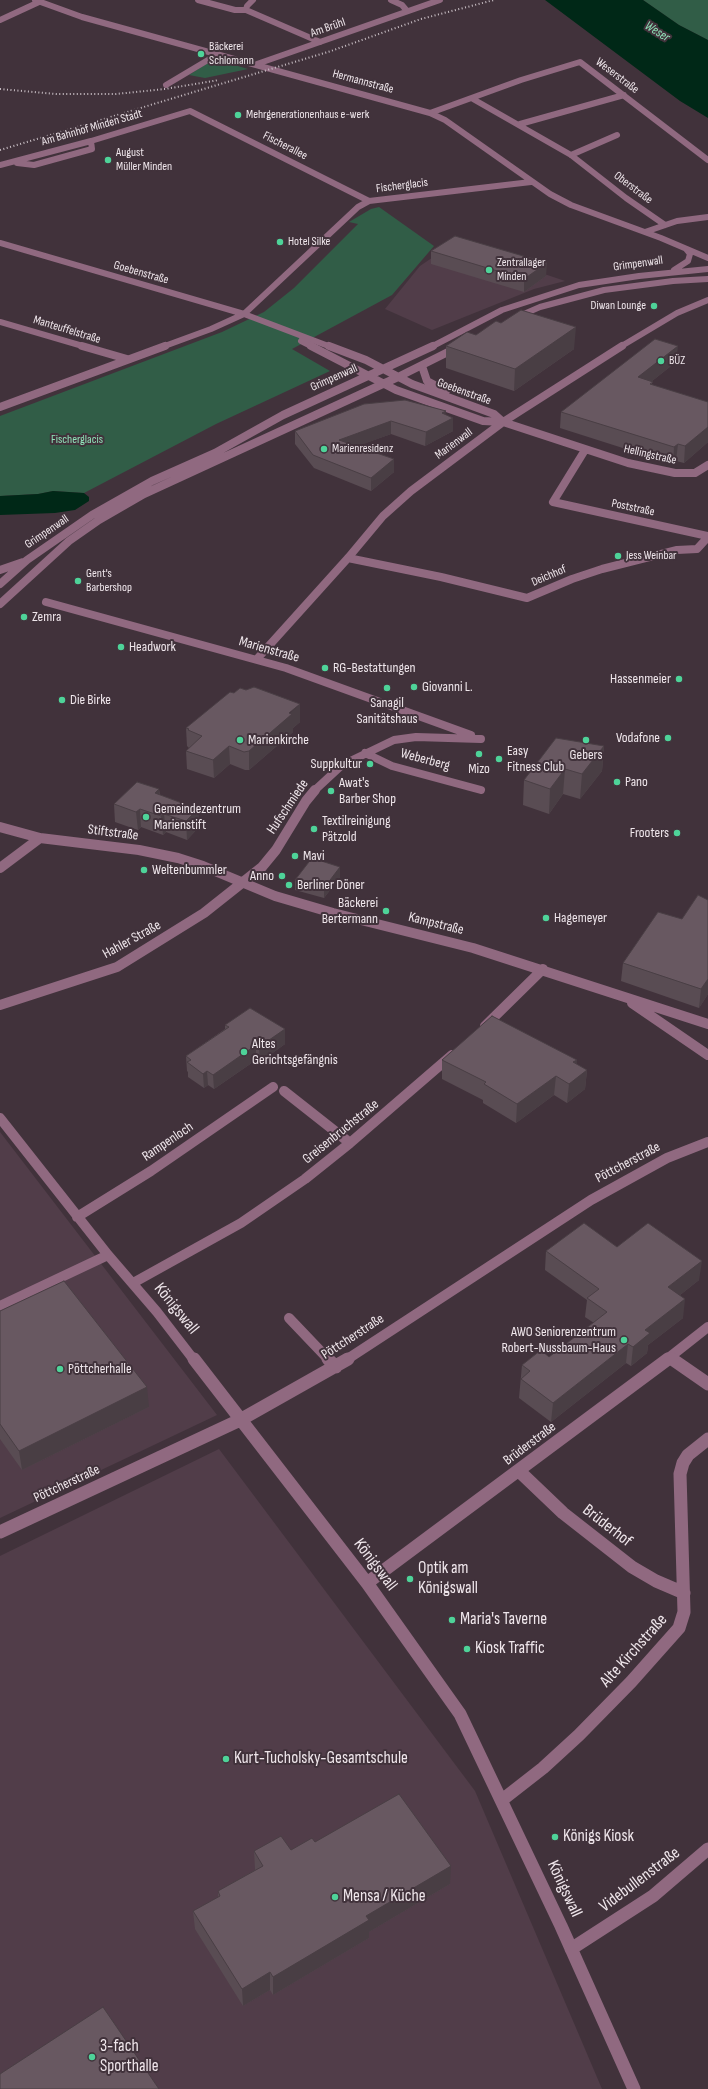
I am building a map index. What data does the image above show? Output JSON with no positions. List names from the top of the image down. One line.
{"streets":{"street":["Am Brühl","Weserstraße","Hermannstraße","Am Bahnhof Minden Stadt","Fischerallee","Fischerglacis","Oberstraße","Grimpenwall","Goebenstraße","Manteuffelstraße","Marienwall","Hellingstraße","Poststraße","Deichhof","Marienstraße","Weberberg","Hufschmiede","Stiftstraße","Kampstraße","Hahler Straße","Greisenbruchstraße","Rampenloch","Pöttcherstraße","Königswall","Brüderstraße","Brüderhof","Alte Kirchstraße","Videbullenstraße"]},"crossings":[["Am Brühl","Hermannstraße"],["Weserstraße","Hermannstraße"],["Weserstraße","Oberstraße"],["Hermannstraße","Fischerglacis"],["Am Bahnhof Minden Stadt","Fischerallee"],["Fischerallee","Fischerglacis"],["Fischerglacis","Goebenstraße"],["Fischerglacis","Manteuffelstraße"],["Grimpenwall","Goebenstraße"],["Goebenstraße","Marienwall"],["Goebenstraße","Hellingstraße"],["Marienwall","Hellingstraße"],["Marienwall","Deichhof"],["Marienwall","Marienstraße"],["Hellingstraße","Poststraße"],["Poststraße","Deichhof"],["Marienstraße","Hufschmiede"],["Weberberg","Hufschmiede"],["Hufschmiede","Stiftstraße"],["Hufschmiede","Kampstraße"],["Hufschmiede","Hahler Straße"],["Stiftstraße","Kampstraße"],["Stiftstraße","Hahler Straße"],["Kampstraße","Hahler Straße"],["Greisenbruchstraße","Königswall"],["Rampenloch","Königswall"],["Pöttcherstraße","Königswall"],["Königswall","Brüderstraße"],["Königswall","Alte Kirchstraße"],["Königswall","Videbullenstraße"],["Brüderstraße","Brüderhof"],["Brüderhof","Alte Kirchstraße"]],"water":["Weser"],"parks":["Fischerglacis"],"places":["Bäckerei Schlomann","Mehrgenerationenhaus e-werk","August Müller Minden","Hotel Silke","Zentrallager Minden","Diwan Lounge","BÜZ","Marienresidenz","Jess Weinbar","Gent's Barbershop","Zemra","Headwork","RG-Bestattungen","Hassenmeier","Giovanni L.","Sanagil Sanitätshaus","Die Birke","Vodafone","Marienkirche","Gebers","Mizo","Easy Fitness Club","Suppkultur","Pano","Awat's Barber Shop","Gemeindezentrum Marienstift","Textilreinigung Pätzold","Frooters","Mavi","Weltenbummler","Anno","Berliner Döner","Bäckerei Bertermann","Hagemeyer","Altes Gerichtsgefängnis","AWO Seniorenzentrum Robert-Nussbaum-Haus","Pöttcherhalle","Optik am Königswall","Maria's Taverne","Kiosk Traffic","Kurt-Tucholsky-Gesamtschule","Königs Kiosk","Mensa / Küche","3-fach Sporthalle"]}
